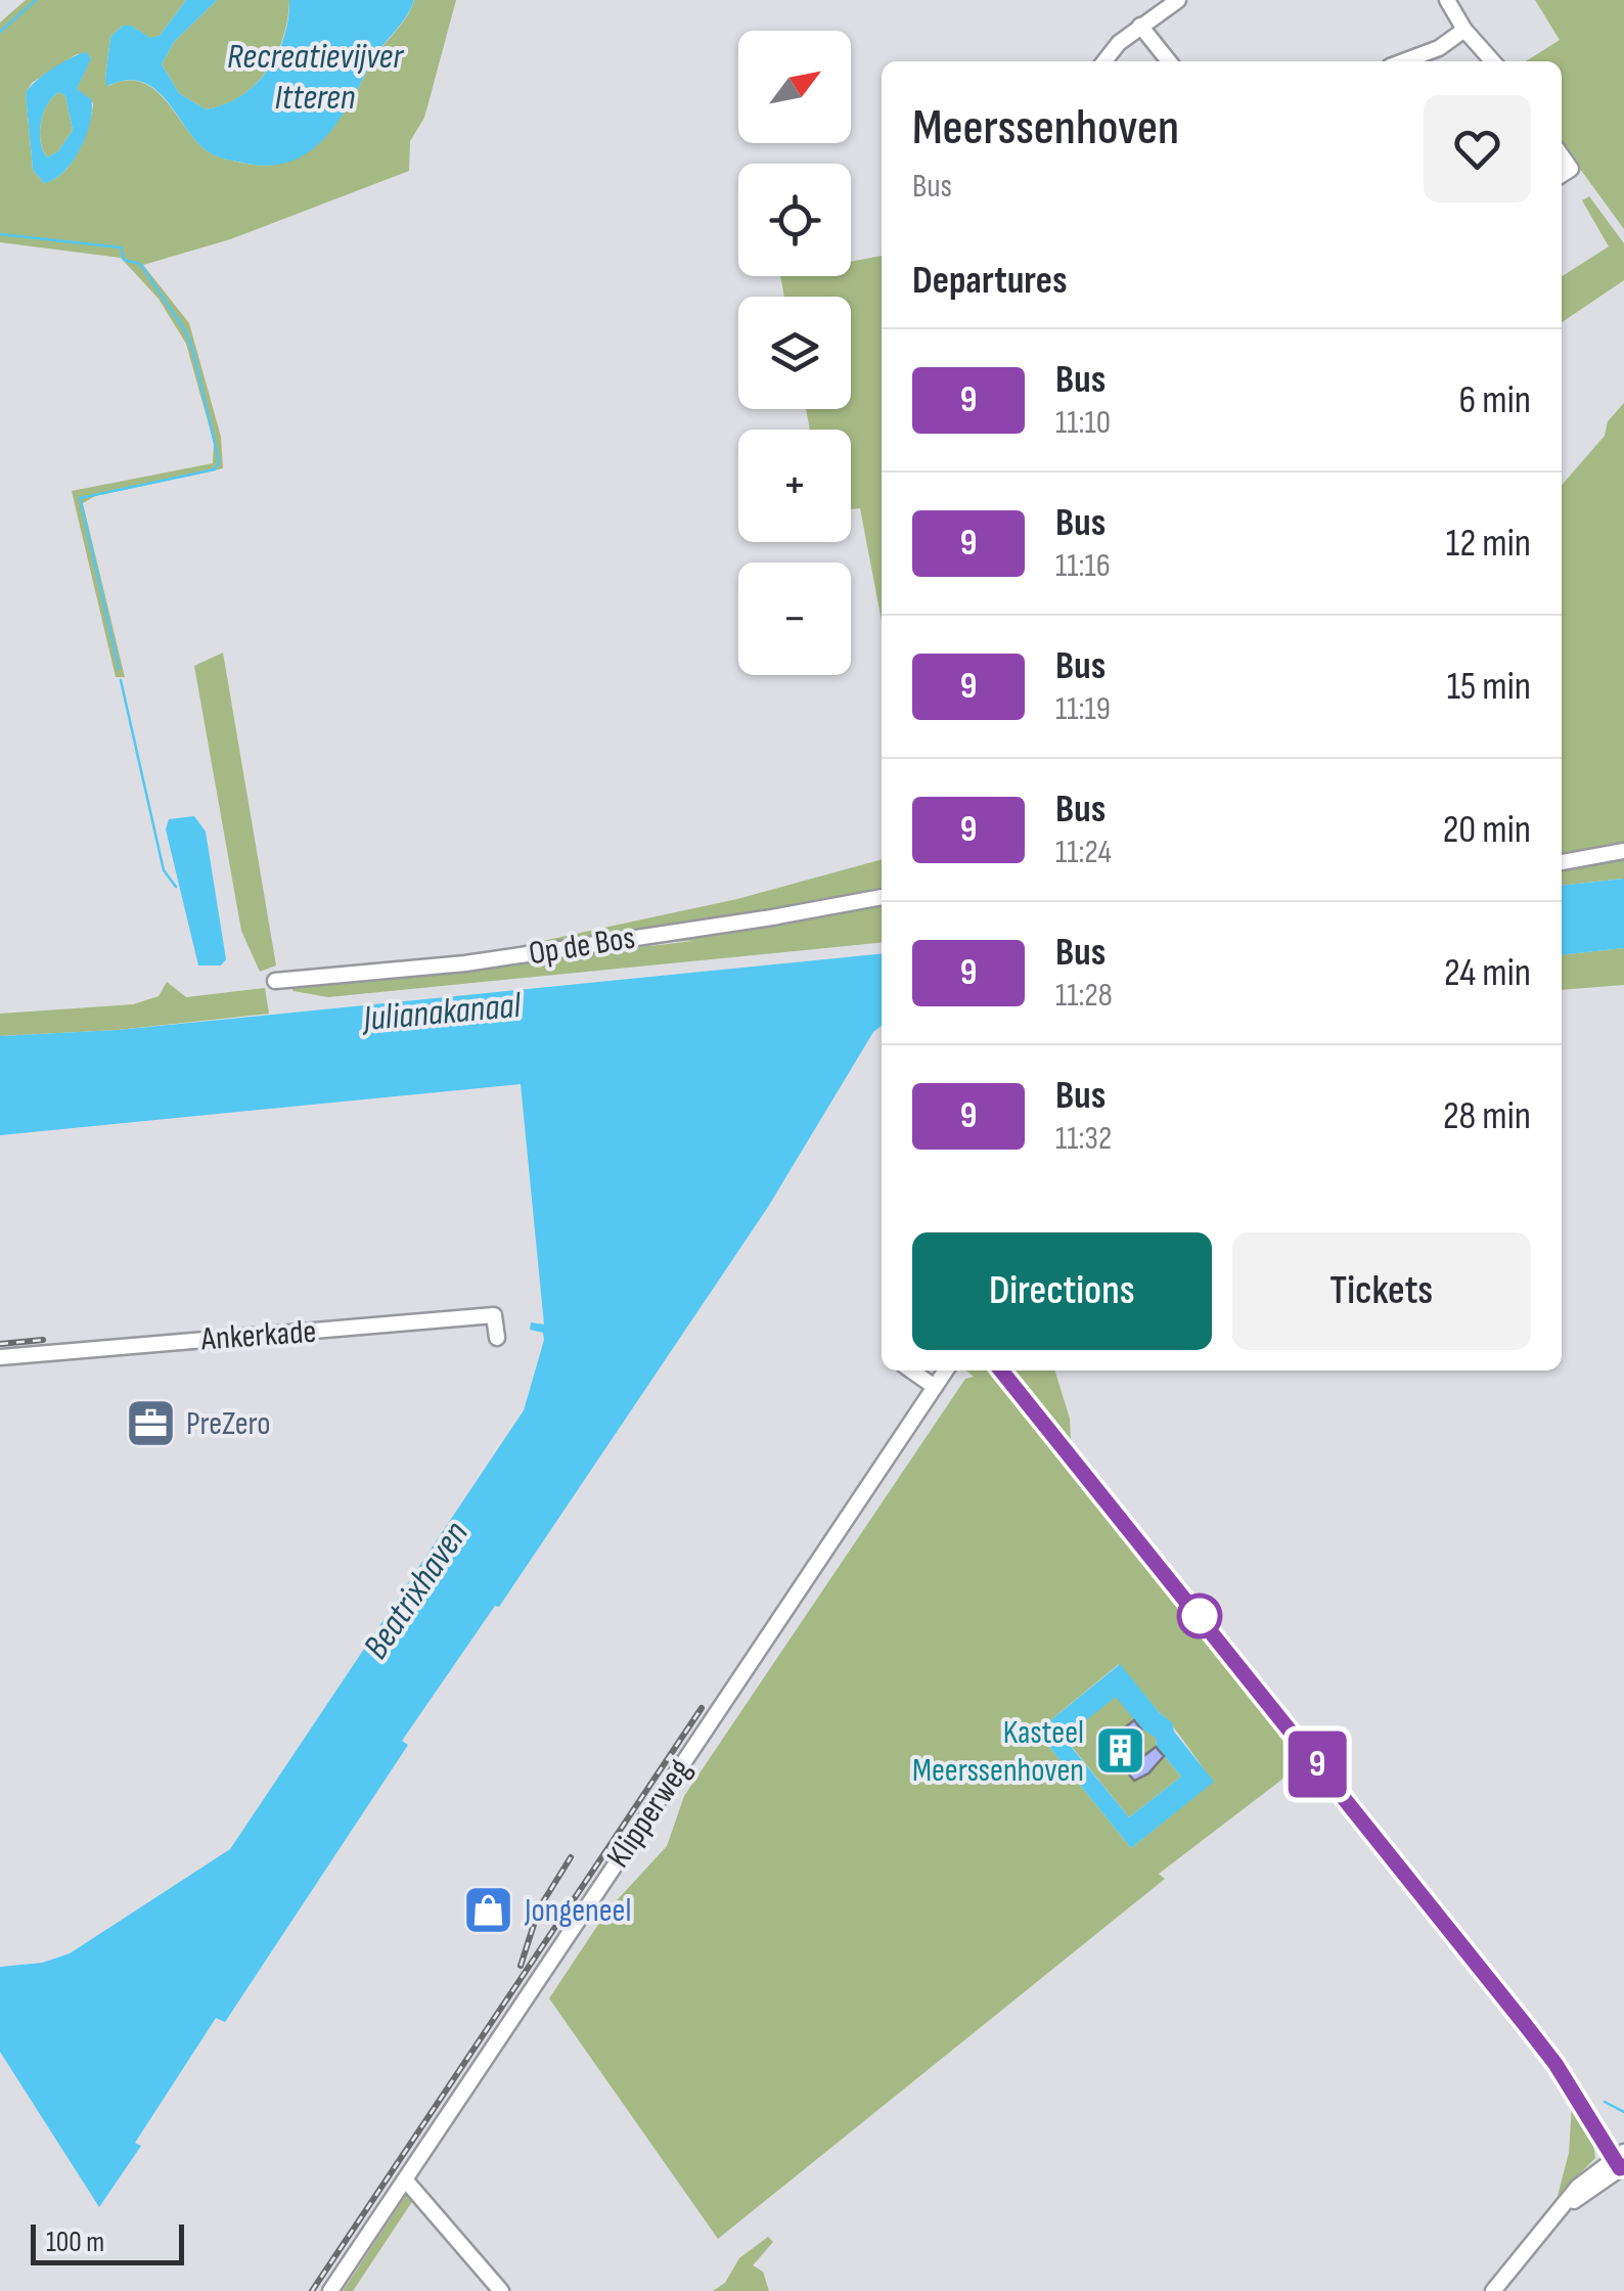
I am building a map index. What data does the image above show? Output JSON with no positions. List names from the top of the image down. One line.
{"streets":{"street":["Op de Bos","Ankerkade","Klipperweg"]},"water":["Recreatievijver Itteren","Julianakanaal","Beatrixhaven"],"places":{"office":["PreZero"],"building":["Kasteel Meerssenhoven"],"shop":["Jongeneel"]},"lines":["bus line 9"],"scale_bar":"100 m","north":"top right","page":{"on_map":"9","map_buttons":["+","−"],"heading":[["Meerssenhoven","Bus"],"Departures"],"list":[{"mark":"9","name":"Bus","note":"11:10","value":"6 min"},{"mark":"9","name":"Bus","note":"11:16","value":"12 min"},{"mark":"9","name":"Bus","note":"11:19","value":"15 min"},{"mark":"9","name":"Bus","note":"11:24","value":"20 min"},{"mark":"9","name":"Bus","note":"11:28","value":"24 min"},{"mark":"9","name":"Bus","note":"11:32","value":"28 min"}],"buttons":["Directions","Tickets"],"scale":"100 m"}}
